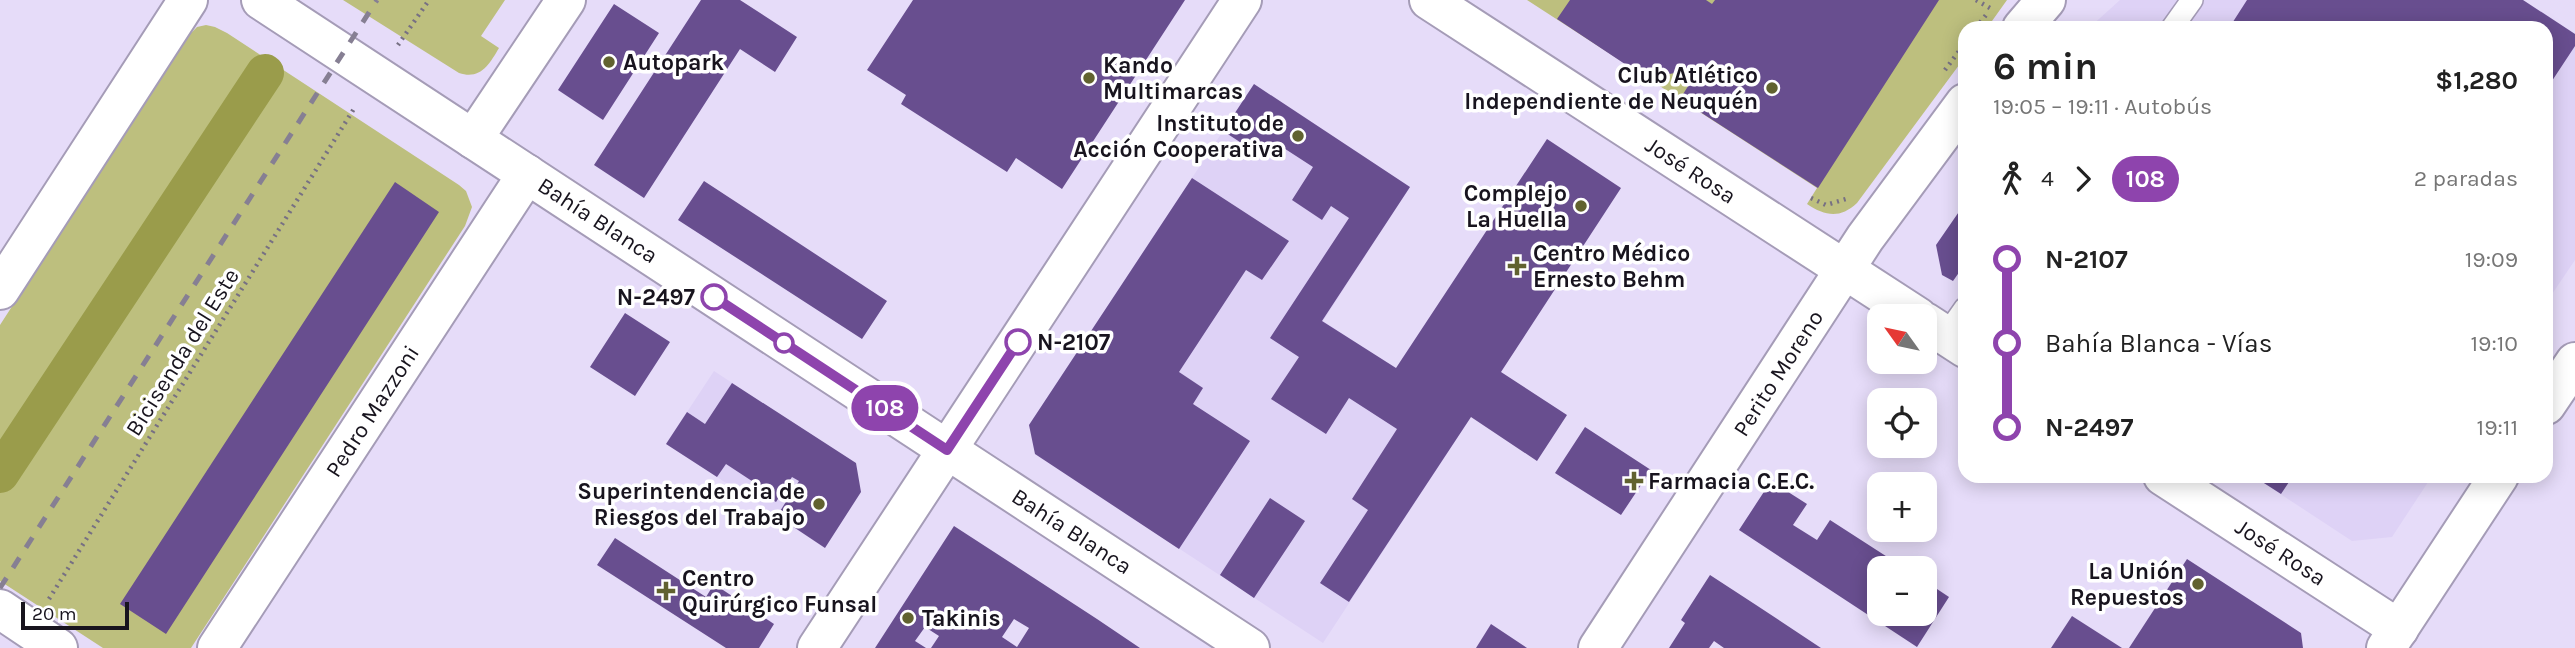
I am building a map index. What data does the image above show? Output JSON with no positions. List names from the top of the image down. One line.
{"streets":{"main road":["José Rosa","Bahía Blanca","Perito Moreno","Pedro Mazzoni"],"path":["Bicisenda del Este"]},"crossings":[["José Rosa","Perito Moreno"],["Bahía Blanca","Pedro Mazzoni"]],"places":{"other":["Autopark","Kando Multimarcas","Club Atlético Independiente de Neuquén","Instituto de Acción Cooperativa","Complejo La Huella","N-2497","N-2107","Superintendencia de Riesgos del Trabajo","La Unión Repuestos","Takinis"],"health":["Centro Médico Ernesto Behm","Farmacia C.E.C.","Centro Quirúrgico Funsal"]},"lines":["bus line 108"],"scale_bar":"20 m","north":"top left","page":{"on_map":"108","heading":["6 min","19:05 – 19:11 · Autobús","$1,280"],"legs":["4","108","2 paradas"],"list":[{"name":"N-2107","value":"19:09"},{"name":"Bahía Blanca - Vías","value":"19:10"},{"name":"N-2497","value":"19:11"}],"map_buttons":["+","−"],"scale":"20 m"}}
